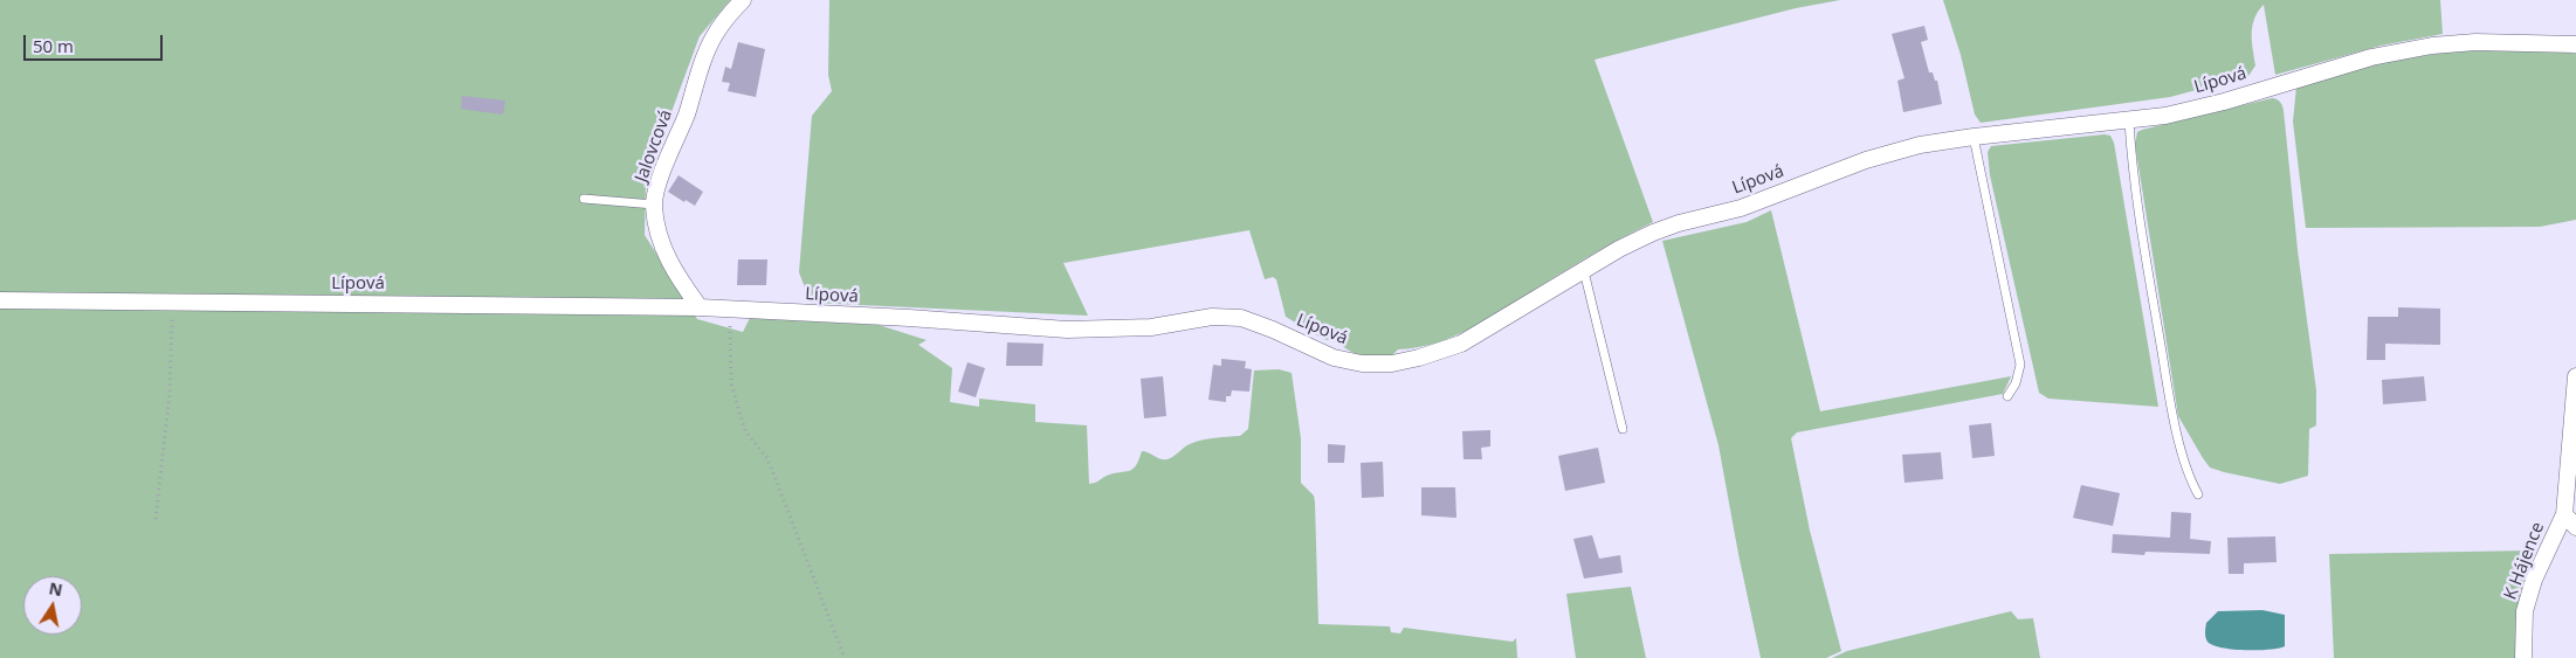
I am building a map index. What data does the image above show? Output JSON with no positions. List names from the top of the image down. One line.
{"streets":{"street":["Lípová","Jalovcová","K Hájence"]},"crossings":[["Lípová","Jalovcová"]],"scale_bar":"50 m","north":"top"}
